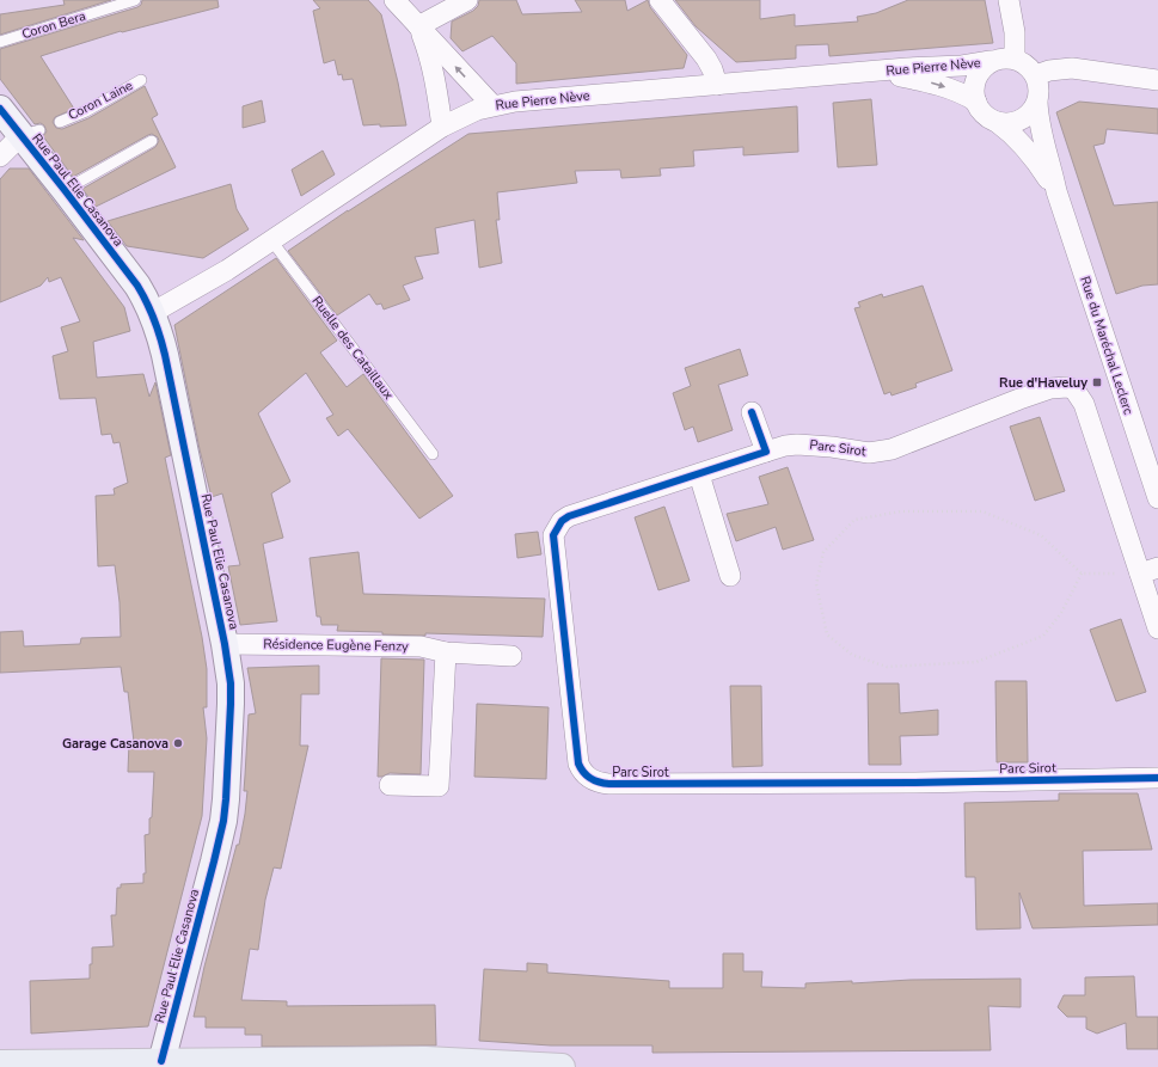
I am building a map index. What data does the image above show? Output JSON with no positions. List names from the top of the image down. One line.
{"streets":{"street":["Rue Pierre Nève","Rue Paul Elie Casanova","Rue du Maréchal Leclerc","Parc Sirot","Résidence Eugène Fenzy"],"lane":["Coron Bera","Coron Laine","Ruelle des Cataillaux"]},"crossings":[["Rue Pierre Nève","Rue Paul Elie Casanova"],["Rue Pierre Nève","Rue du Maréchal Leclerc"],["Rue Pierre Nève","Ruelle des Cataillaux"],["Rue Paul Elie Casanova","Résidence Eugène Fenzy"]],"places":{"transit":["Rue d'Haveluy"],"other":["Garage Casanova"]}}
